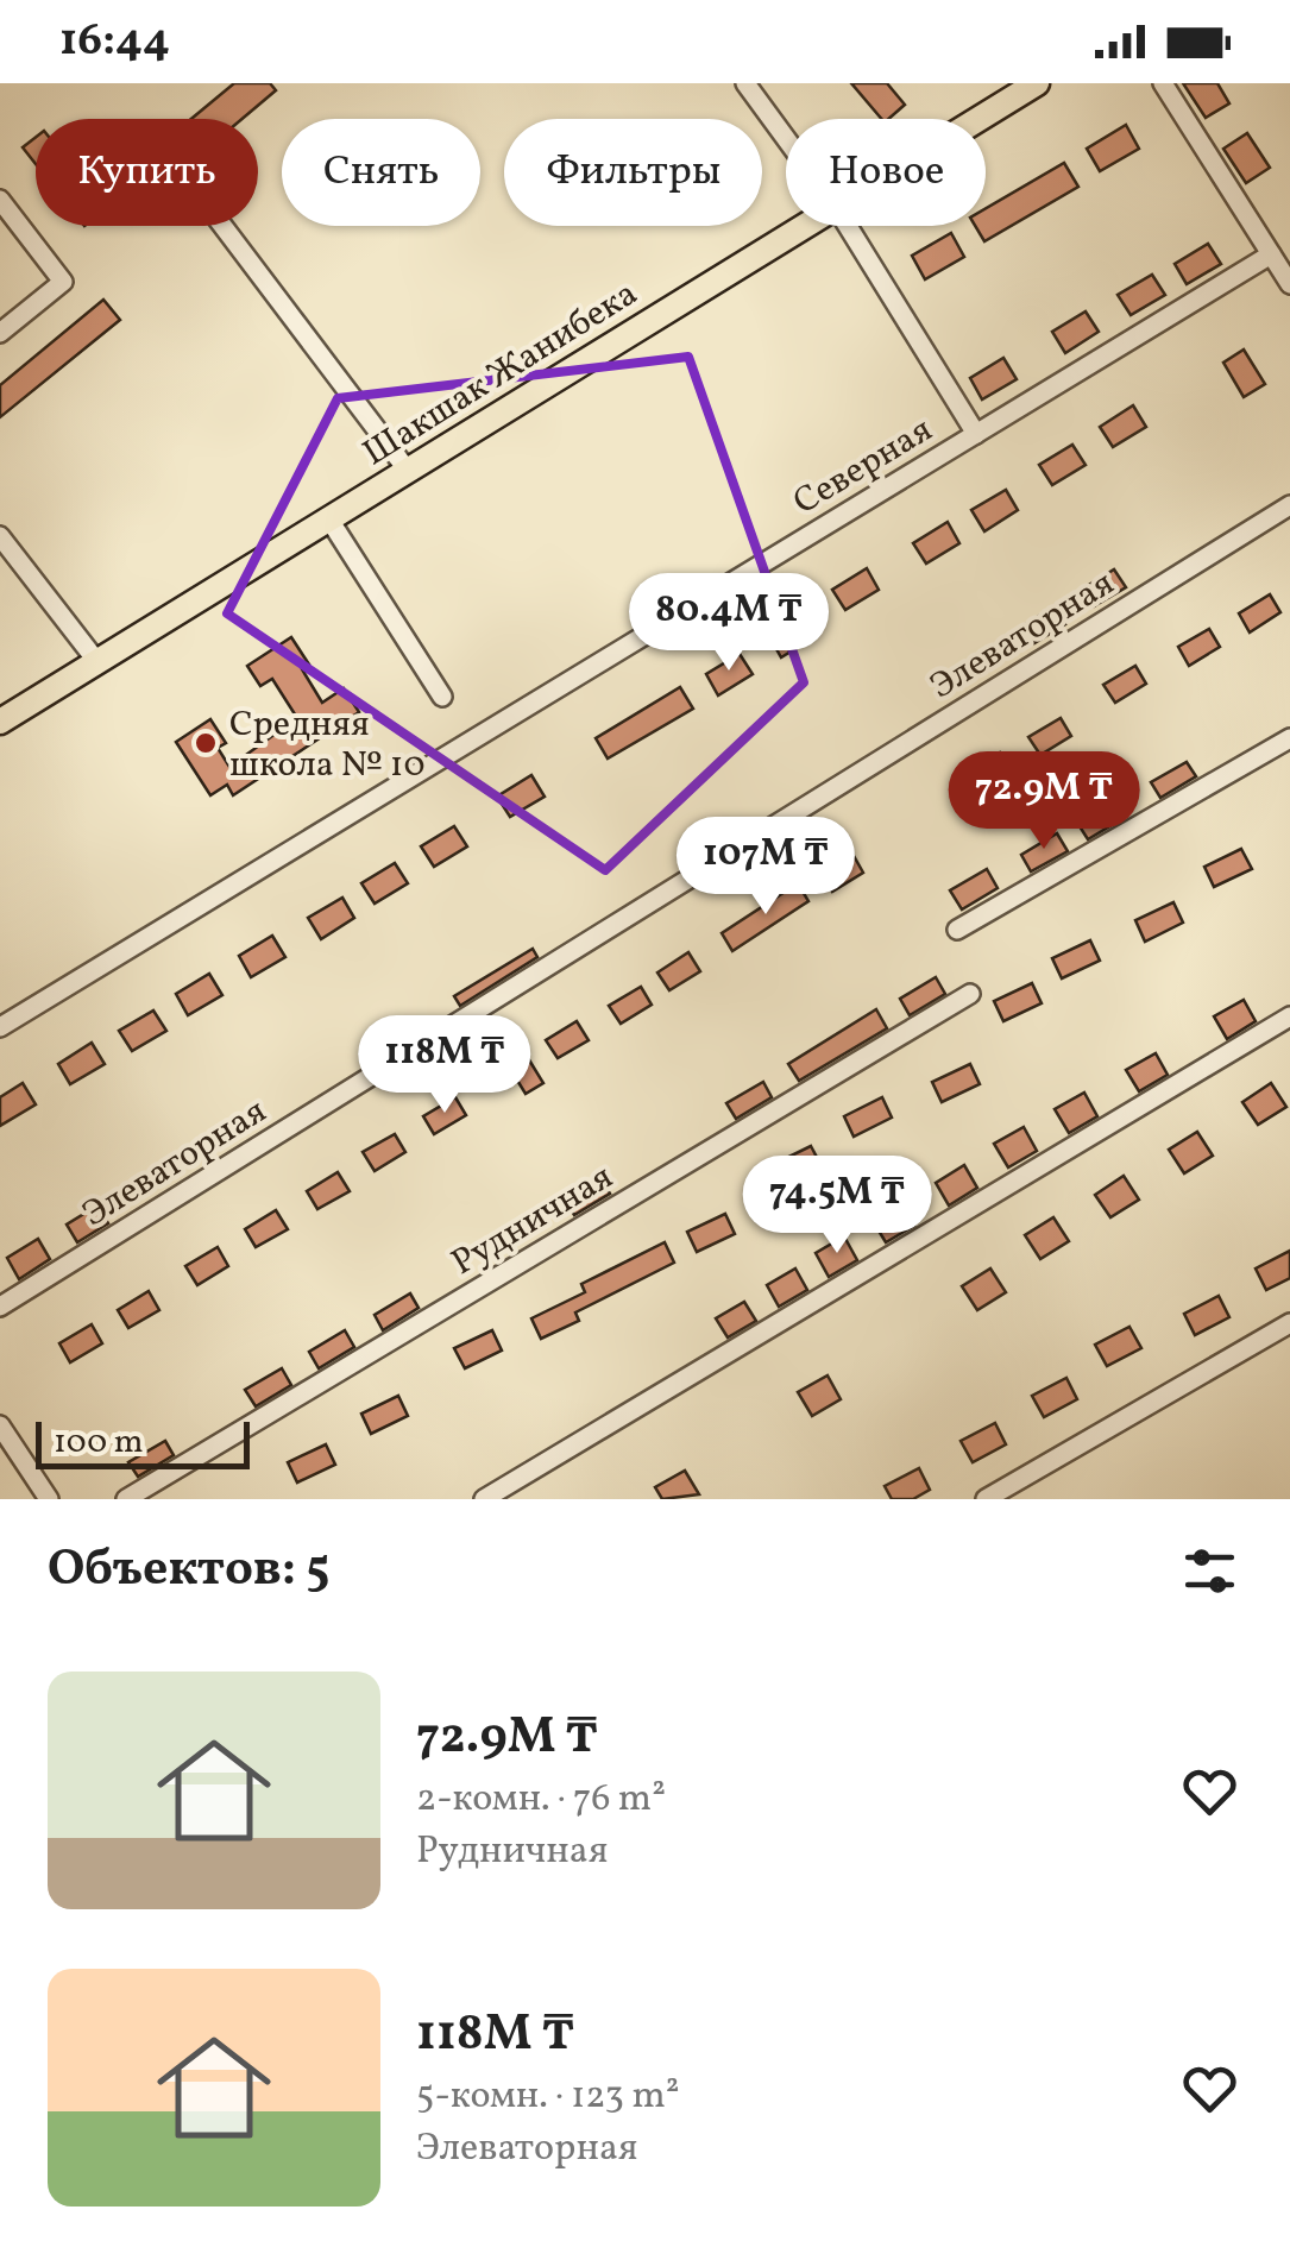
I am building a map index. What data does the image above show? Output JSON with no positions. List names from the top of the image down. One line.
{"streets":{"main road":["Шакшак Жанибека"],"street":["Северная","Элеваторная","Рудничная"]},"places":["Средняя школа № 10"],"scale_bar":"100 m","page":{"status":"16:44","chip":["Купить","Снять","Фильтры","Новое"],"price":["80.4M ₸","72.9M ₸","107M ₸","118M ₸","74.5M ₸"],"scale":"100 m","heading":"Объектов: 5","list":[{"name":"72.9M ₸","note":"2-комн. · 76 m² · Рудничная"},{"name":"118M ₸","note":"5-комн. · 123 m² · Элеваторная"}]}}
